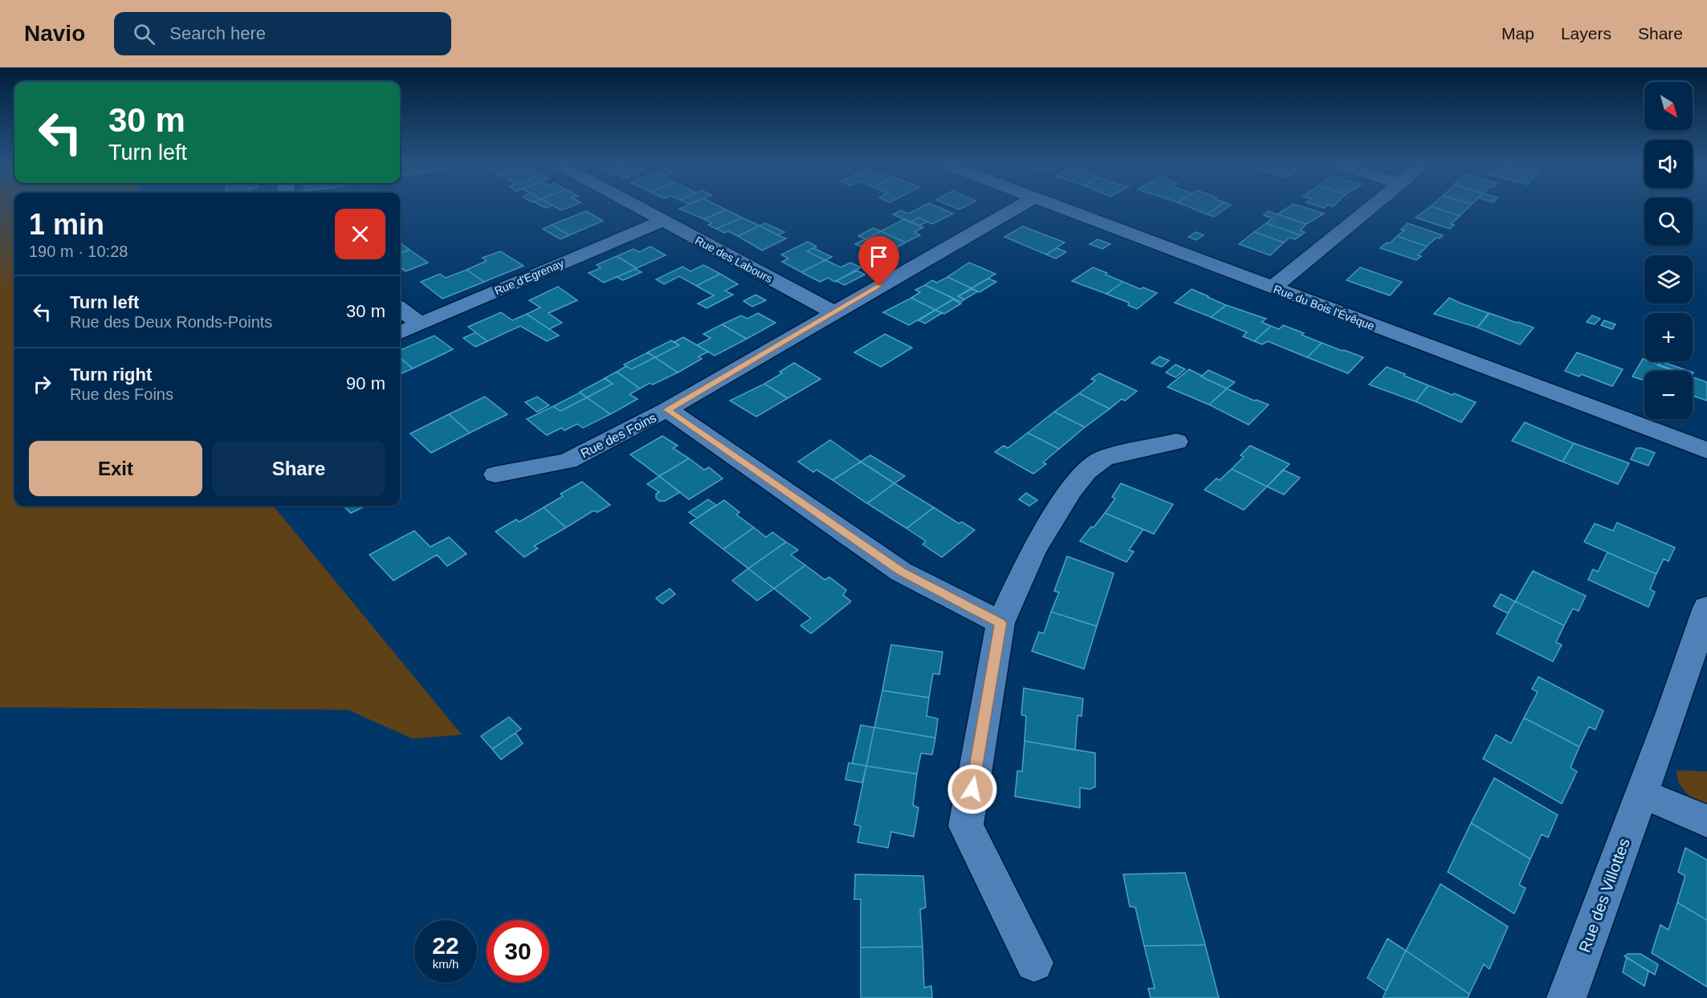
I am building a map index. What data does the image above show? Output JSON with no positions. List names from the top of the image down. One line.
{"streets":{"street":["Rue des Labours","Rue d'Egrenay","Rue du Bois l'Évêque","Rue des Foins","Rue des Villottes"]},"crossings":[["Rue des Labours","Rue d'Egrenay"],["Rue des Labours","Rue des Foins"]],"north":"bottom right","page":{"header":"Navio","search":"Search here","nav":["Map","Layers","Share"],"map_buttons":["+","−"],"turn":["30 m","Turn left"],"heading":["1 min","190 m · 10:28"],"list":[{"name":"Turn left","note":"Rue des Deux Ronds-Points","value":"30 m"},{"name":"Turn right","note":"Rue des Foins","value":"90 m"}],"buttons":["Exit","Share"],"speed":"22 km/h","limit":"30"}}
